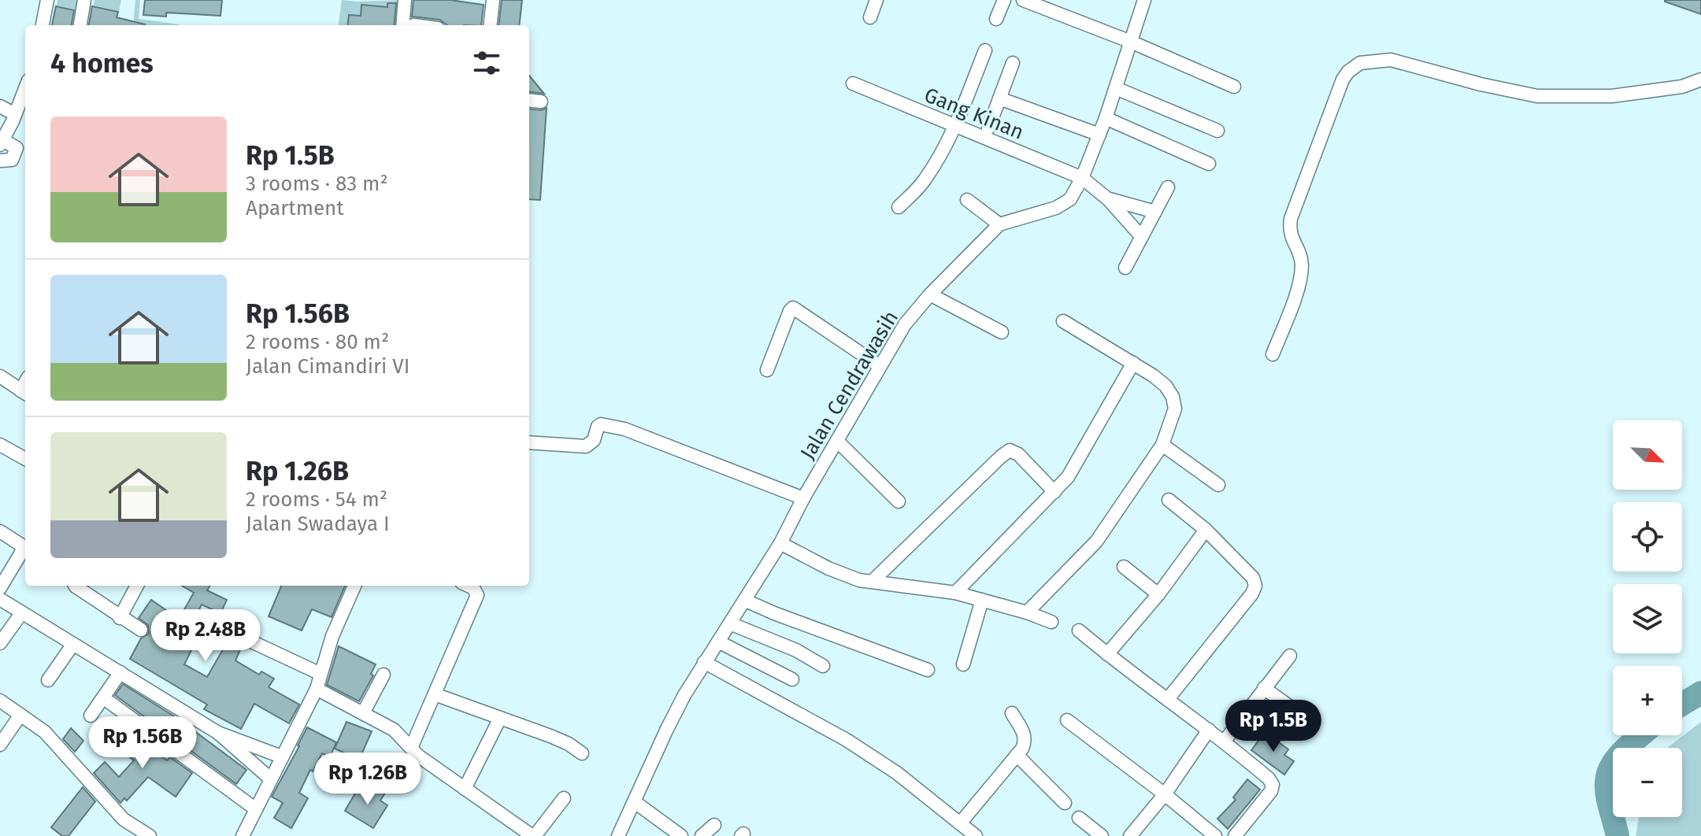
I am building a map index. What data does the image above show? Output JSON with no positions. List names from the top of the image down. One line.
{"streets":{"street":["Gang Kinan","Jalan Cendrawasih"]},"crossings":[["Gang Kinan","Jalan Cendrawasih"]],"north":"bottom right","page":{"heading":"4 homes","list":[{"name":"Rp 1.5B","note":"3 rooms · 83 m² · Apartment"},{"name":"Rp 1.56B","note":"2 rooms · 80 m² · Jalan Cimandiri VI"},{"name":"Rp 1.26B","note":"2 rooms · 54 m² · Jalan Swadaya I"}],"map_buttons":["+","−"],"price":["Rp 2.48B","Rp 1.5B","Rp 1.56B","Rp 1.26B"]}}
